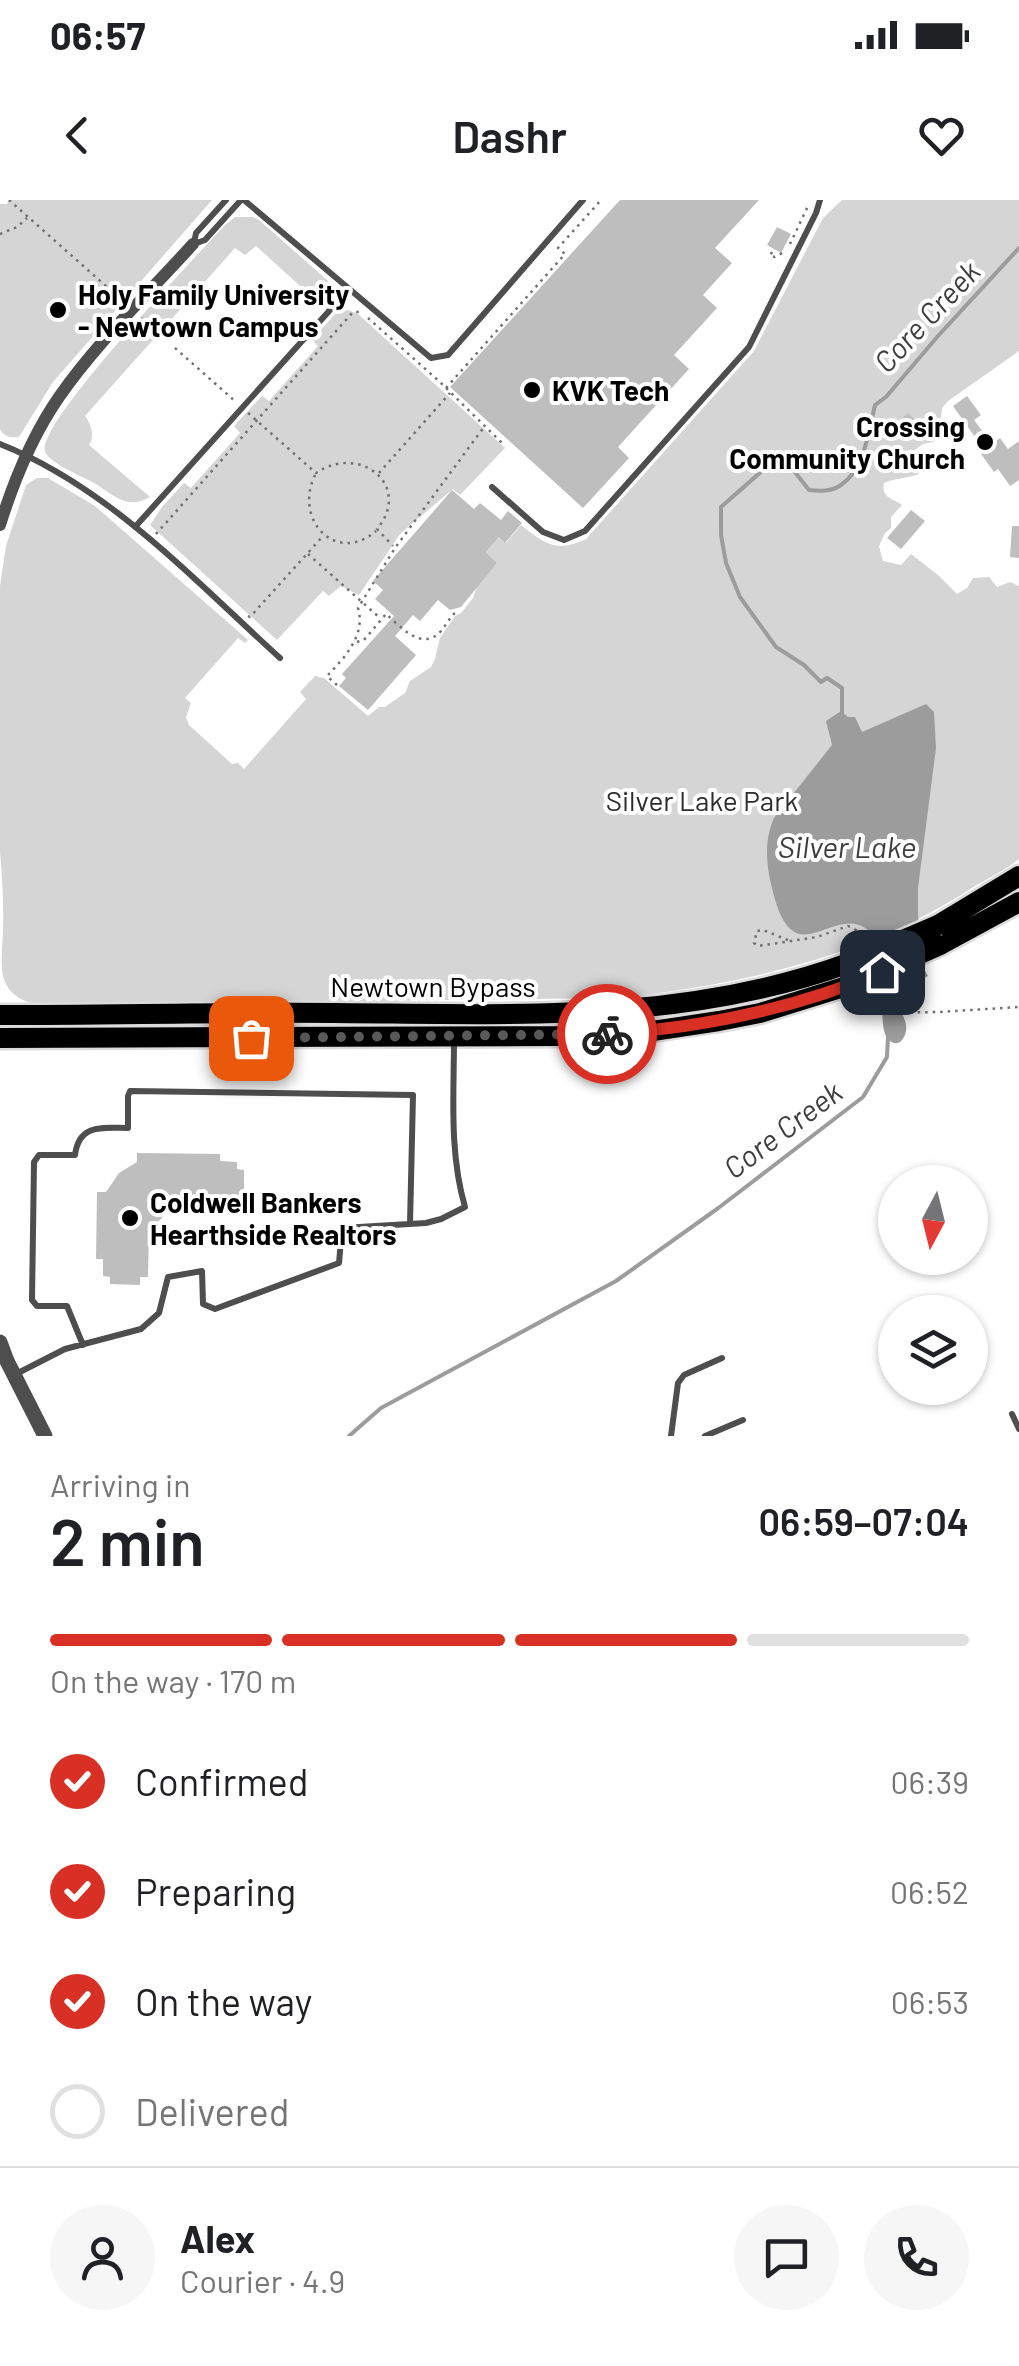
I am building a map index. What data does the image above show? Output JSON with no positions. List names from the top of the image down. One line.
{"streets":{"highway":["Newtown Bypass"]},"water":["Core Creek","Silver Lake"],"parks":["Silver Lake Park"],"places":["Holy Family University - Newtown Campus","KVK Tech","Crossing Community Church","Coldwell Bankers Hearthside Realtors"],"north":"bottom","page":{"status":"06:57","header":"Dashr","heading":["2 min","Arriving in","06:59–07:04"],"panel":["Alex","Courier · 4.9"],"bar":"On the way · 170 m","list":[["Confirmed","06:39"],["Preparing","06:52"],["On the way","06:53"],"Delivered"]}}
